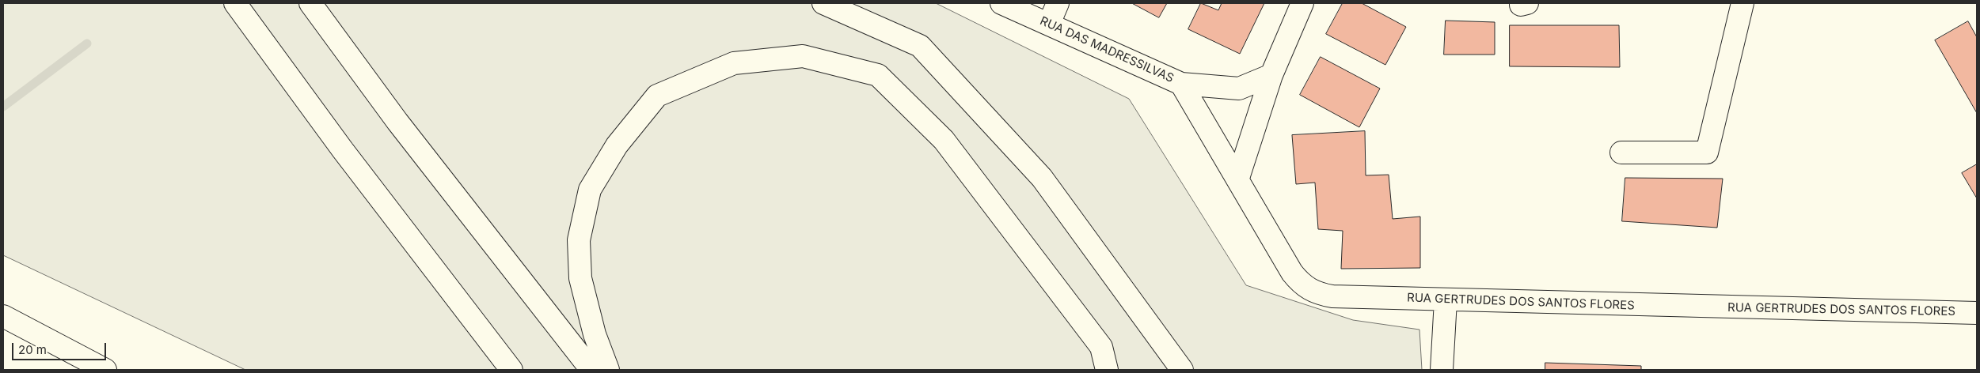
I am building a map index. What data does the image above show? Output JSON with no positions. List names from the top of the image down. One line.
{"streets":{"main road":["RUA DAS MADRESSILVAS","RUA GERTRUDES DOS SANTOS FLORES"]},"crossings":[["RUA DAS MADRESSILVAS","RUA GERTRUDES DOS SANTOS FLORES"]],"scale_bar":"20 m"}
